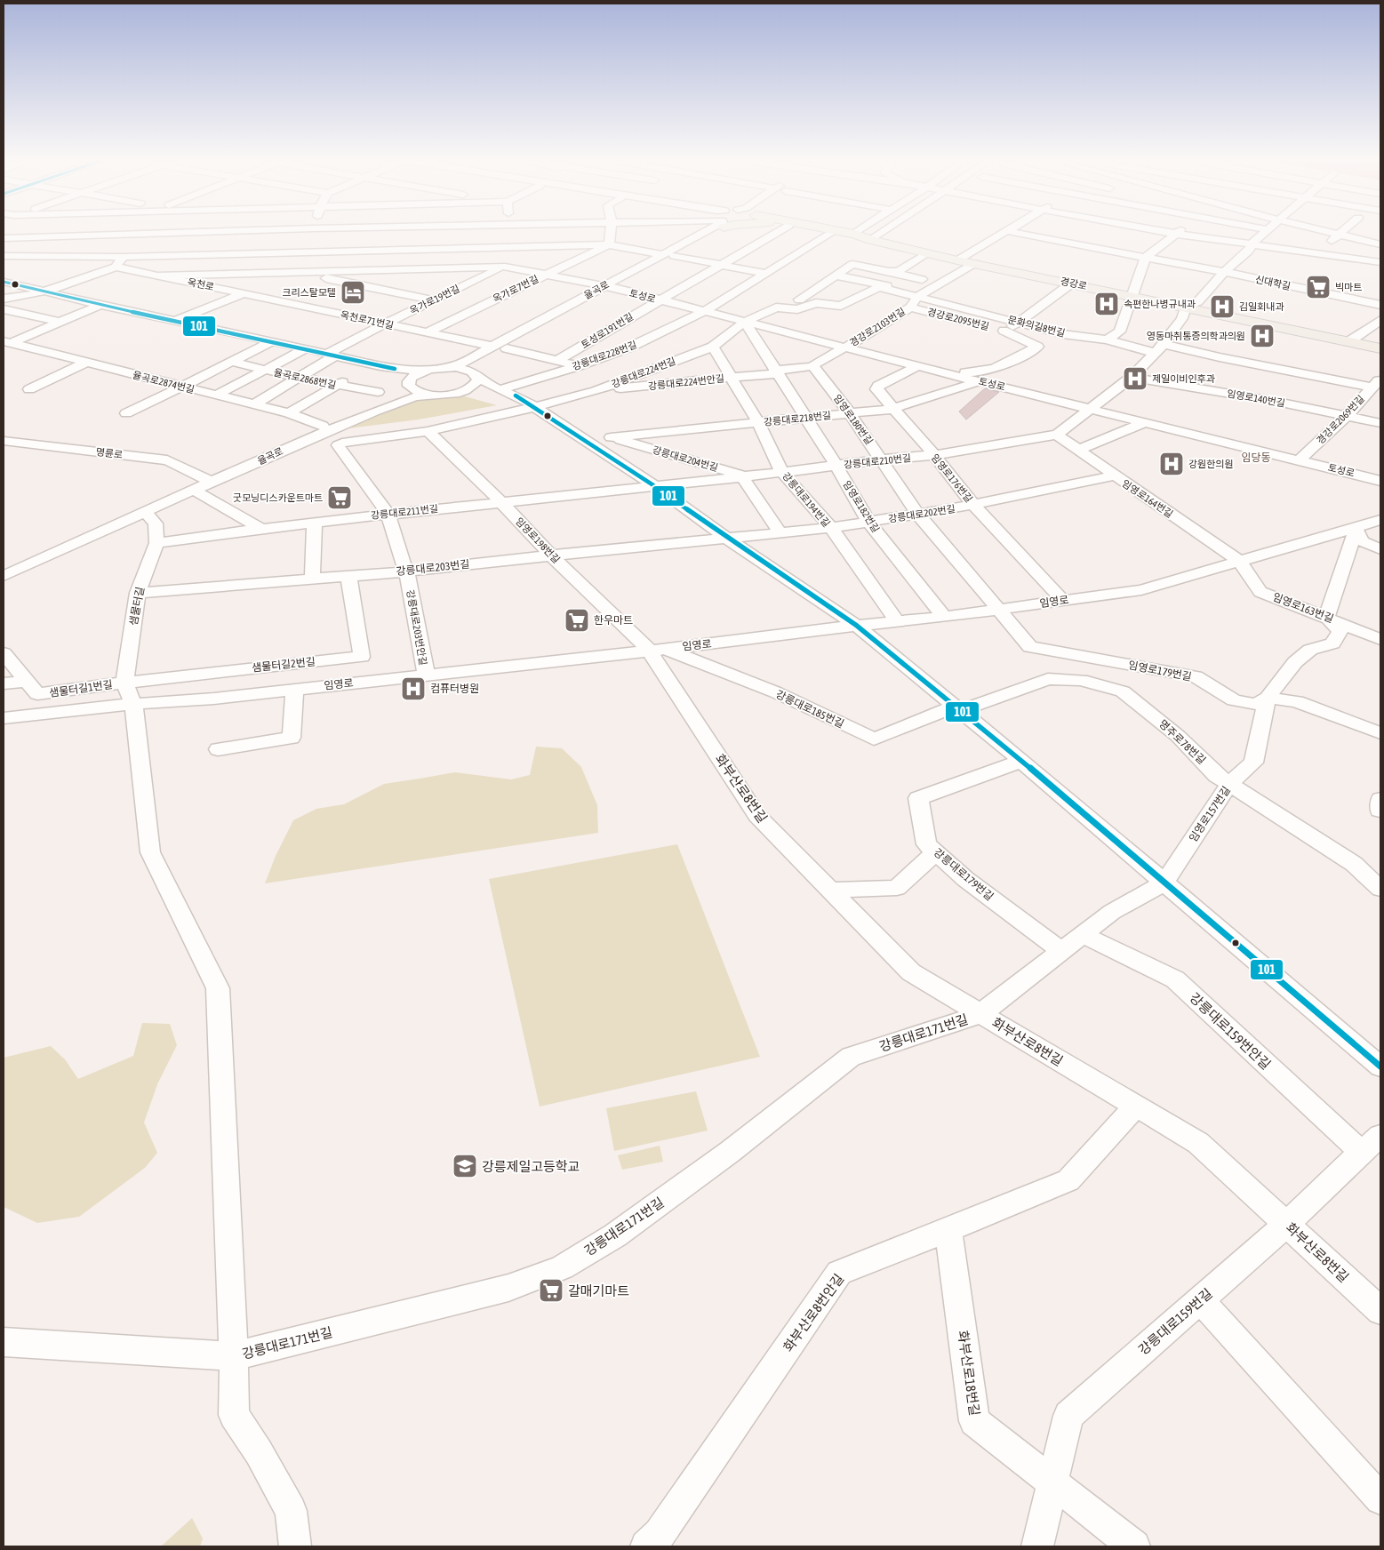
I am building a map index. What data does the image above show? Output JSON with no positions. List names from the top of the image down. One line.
{"streets":{"main road":["경강로"],"street":["신대학길","옥천로","옥가로7번길","율곡로","토성로","옥가로19번길","경강로2095번길","옥천로71번길","문화의길8번길","경강로2103번길","토성로191번길","강릉대로228번길","강릉대로224번길","율곡로2868번길","율곡로2874번길","강릉대로224번안길","임영로140번길","강릉대로218번길","임영로180번길","경강로2069번길","명륜로","강릉대로204번길","강릉대로210번길","임영로176번길","임영로164번길","강릉대로194번길","임영로182번길","강릉대로211번길","강릉대로202번길","임영로198번길","강릉대로203번길","임영로","샘물터길","임영로163번길","강릉대로203번안길","샘물터길2번길","임영로179번길","샘물터길1번길","강릉대로185번길","명주로78번길","화부산로8번길","임영로157번길","강릉대로179번길","강릉대로159번안길","강릉대로171번길","화부산로8번안길","강릉대로159번길","화부산로18번길"]},"crossings":[["경강로","경강로2095번길"],["경강로","경강로2103번길"],["경강로","강릉대로228번길"],["경강로","강릉대로210번길"],["옥천로","토성로"],["옥천로","옥천로71번길"],["옥가로7번길","토성로"],["옥가로7번길","옥천로71번길"],["율곡로","토성로"],["율곡로","옥천로71번길"],["율곡로","율곡로2874번길"],["율곡로","명륜로"],["율곡로","샘물터길"],["토성로","옥가로19번길"],["토성로","경강로2095번길"],["토성로","경강로2103번길"],["토성로","토성로191번길"],["토성로","강릉대로228번길"],["토성로","강릉대로224번길"],["토성로","강릉대로218번길"],["토성로","경강로2069번길"],["토성로","강릉대로210번길"],["토성로","임영로176번길"],["토성로","임영로182번길"],["옥가로19번길","옥천로71번길"],["옥가로19번길","율곡로2868번길"],["옥가로19번길","율곡로2874번길"],["경강로2095번길","문화의길8번길"],["경강로2095번길","경강로2103번길"],["문화의길8번길","경강로2103번길"],["문화의길8번길","강릉대로224번길"],["문화의길8번길","강릉대로210번길"],["경강로2103번길","강릉대로224번길"],["강릉대로224번길","강릉대로224번안길"],["강릉대로224번길","강릉대로194번길"],["강릉대로224번길","임영로182번길"],["강릉대로224번길","임영로198번길"],["강릉대로224번길","강릉대로203번안길"],["강릉대로224번안길","임영로180번길"],["강릉대로224번안길","강릉대로194번길"],["강릉대로224번안길","임영로182번길"],["임영로140번길","경강로2069번길"],["임영로140번길","강릉대로210번길"],["강릉대로218번길","임영로180번길"],["강릉대로218번길","강릉대로204번길"],["강릉대로218번길","임영로176번길"],["강릉대로218번길","강릉대로194번길"],["강릉대로218번길","임영로182번길"],["임영로180번길","강릉대로210번길"],["임영로180번길","강릉대로202번길"],["임영로180번길","임영로"],["임영로180번길","임영로179번길"],["강릉대로204번길","강릉대로210번길"],["강릉대로210번길","임영로176번길"],["강릉대로210번길","임영로164번길"],["강릉대로210번길","강릉대로194번길"],["강릉대로210번길","임영로182번길"],["강릉대로210번길","강릉대로211번길"],["임영로176번길","강릉대로202번길"],["임영로176번길","임영로"],["임영로164번길","강릉대로202번길"],["임영로164번길","임영로"],["임영로164번길","임영로163번길"],["강릉대로194번길","강릉대로202번길"],["강릉대로194번길","임영로"],["임영로182번길","강릉대로202번길"],["임영로182번길","임영로"],["강릉대로211번길","임영로198번길"],["강릉대로211번길","샘물터길"],["강릉대로211번길","강릉대로203번안길"],["강릉대로202번길","강릉대로203번길"],["임영로198번길","강릉대로203번길"],["임영로198번길","임영로"],["임영로198번길","강릉대로185번길"],["임영로198번길","화부산로8번길"],["강릉대로203번길","샘물터길"],["강릉대로203번길","강릉대로203번안길"],["강릉대로203번길","샘물터길2번길"],["임영로","샘물터길"],["임영로","임영로163번길"],["임영로","강릉대로203번안길"],["임영로","샘물터길2번길"],["임영로","임영로179번길"],["임영로","샘물터길1번길"],["임영로","강릉대로185번길"],["임영로","화부산로8번길"],["샘물터길","샘물터길2번길"],["샘물터길","샘물터길1번길"],["샘물터길","강릉대로171번길"],["임영로163번길","임영로157번길"],["샘물터길2번길","샘물터길1번길"],["임영로179번길","임영로157번길"],["강릉대로185번길","명주로78번길"],["강릉대로185번길","화부산로8번길"],["명주로78번길","임영로157번길"],["화부산로8번길","강릉대로171번길"],["화부산로8번길","화부산로8번안길"],["화부산로8번길","강릉대로159번길"],["임영로157번길","강릉대로171번길"],["강릉대로179번길","강릉대로171번길"],["강릉대로159번안길","강릉대로171번길"],["강릉대로159번안길","강릉대로159번길"],["화부산로8번안길","화부산로18번길"],["강릉대로159번길","화부산로18번길"]],"districts":["임당동"],"places":{"supermarket":["빅마트","굿모닝디스카운트마트","한우마트","갈매기마트"],"hotel":["크리스탈모텔"],"hospital":["속편한나병규내과","김일회내과","영동마취통증의학과의원","제일이비인후과","강원한의원","컴퓨터병원"],"school or university":["강릉제일고등학교"]},"lines":["transit line 101"]}
